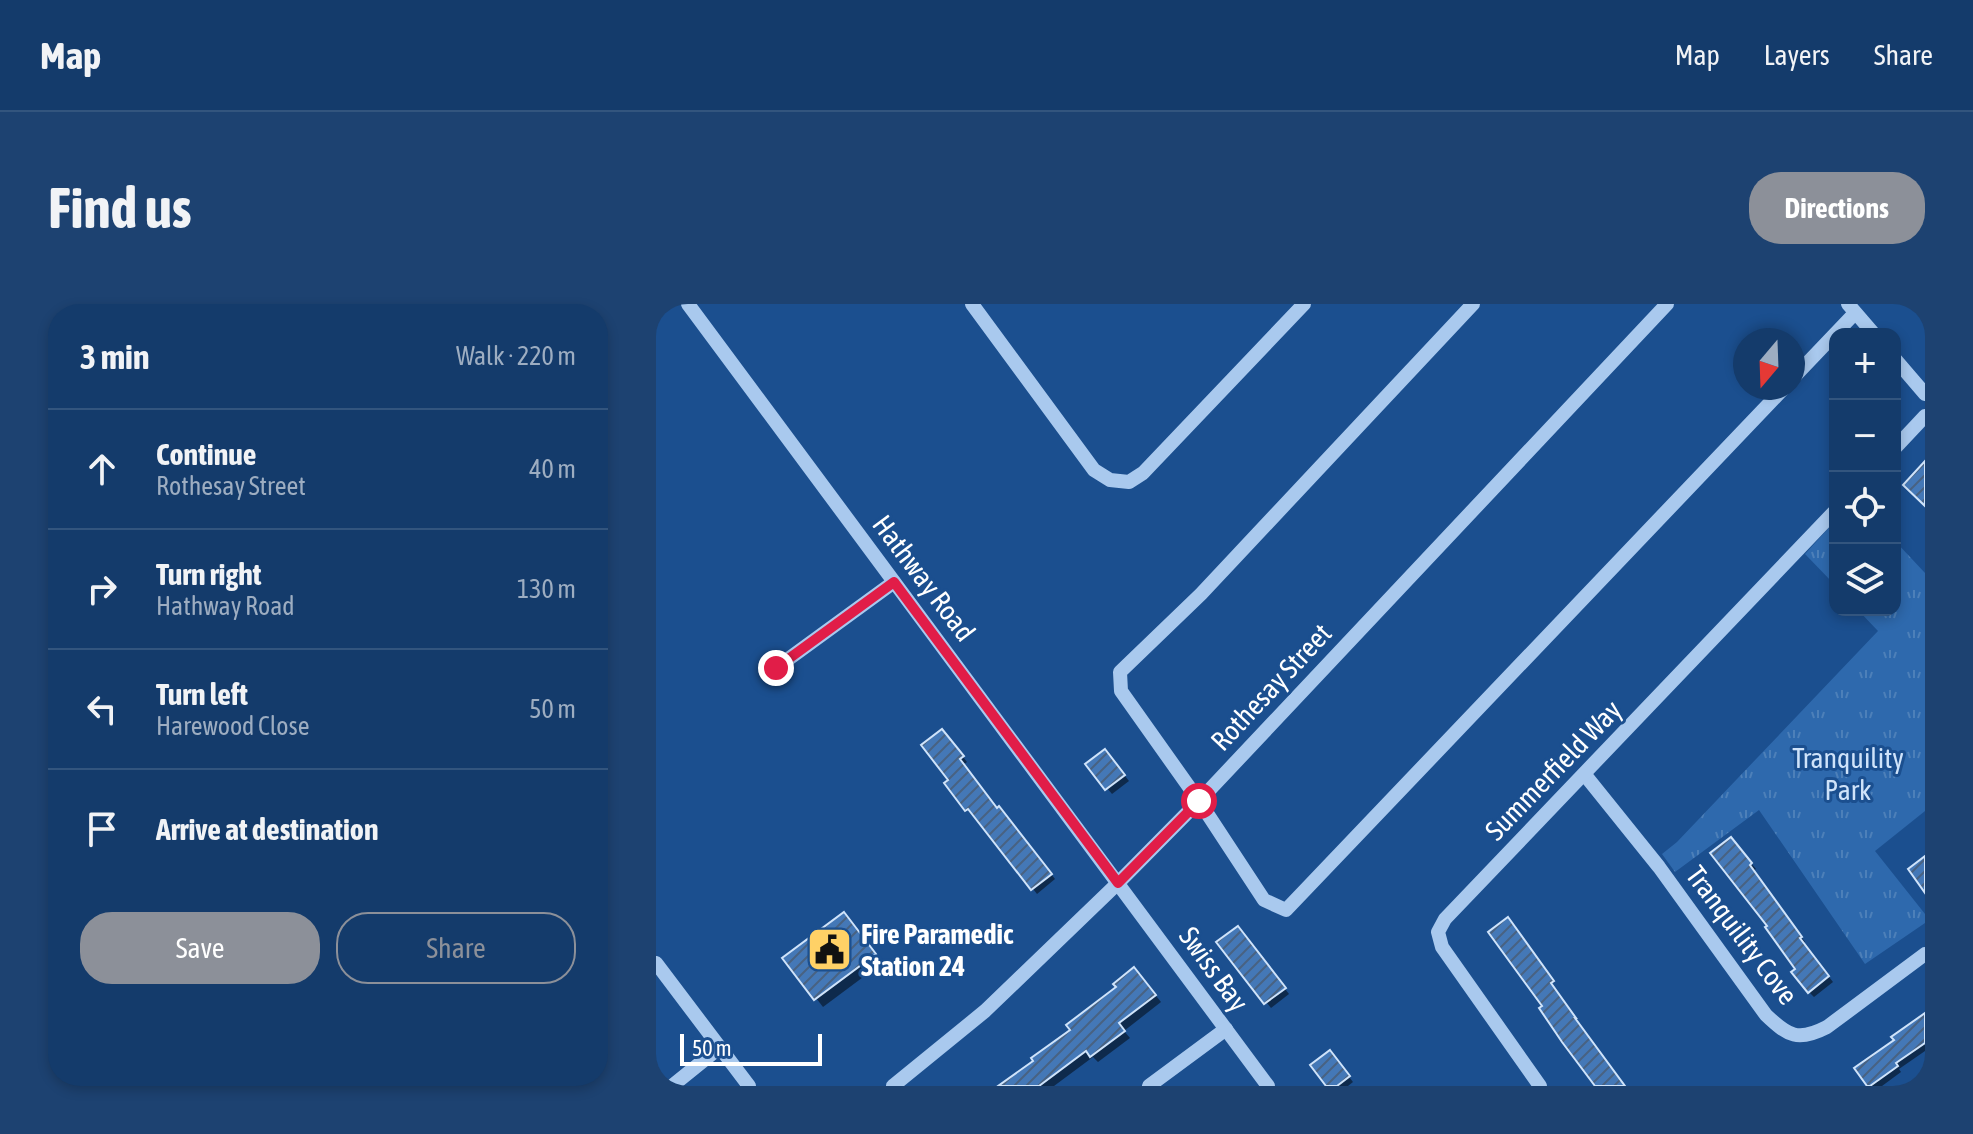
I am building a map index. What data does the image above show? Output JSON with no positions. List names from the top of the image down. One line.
{"streets":{"street":["Hathway Road","Rothesay Street","Summerfield Way","Tranquility Cove","Swiss Bay"]},"crossings":[["Hathway Road","Rothesay Street"],["Hathway Road","Swiss Bay"],["Rothesay Street","Swiss Bay"],["Summerfield Way","Tranquility Cove"]],"parks":["Tranquility Park"],"places":{"public building":["Fire Paramedic Station 24"]},"scale_bar":"50 m","north":"bottom","page":{"header":"Map","nav":["Map","Layers","Share"],"buttons":["Directions",["Save","Share"]],"title":"Find us","heading":["3 min","Walk · 220 m"],"map_buttons":["+","−"],"list":[["Continue","Rothesay Street","40 m"],["Turn right","Hathway Road","130 m"],["Turn left","Harewood Close","50 m"],"Arrive at destination"],"scale":"50 m"}}
